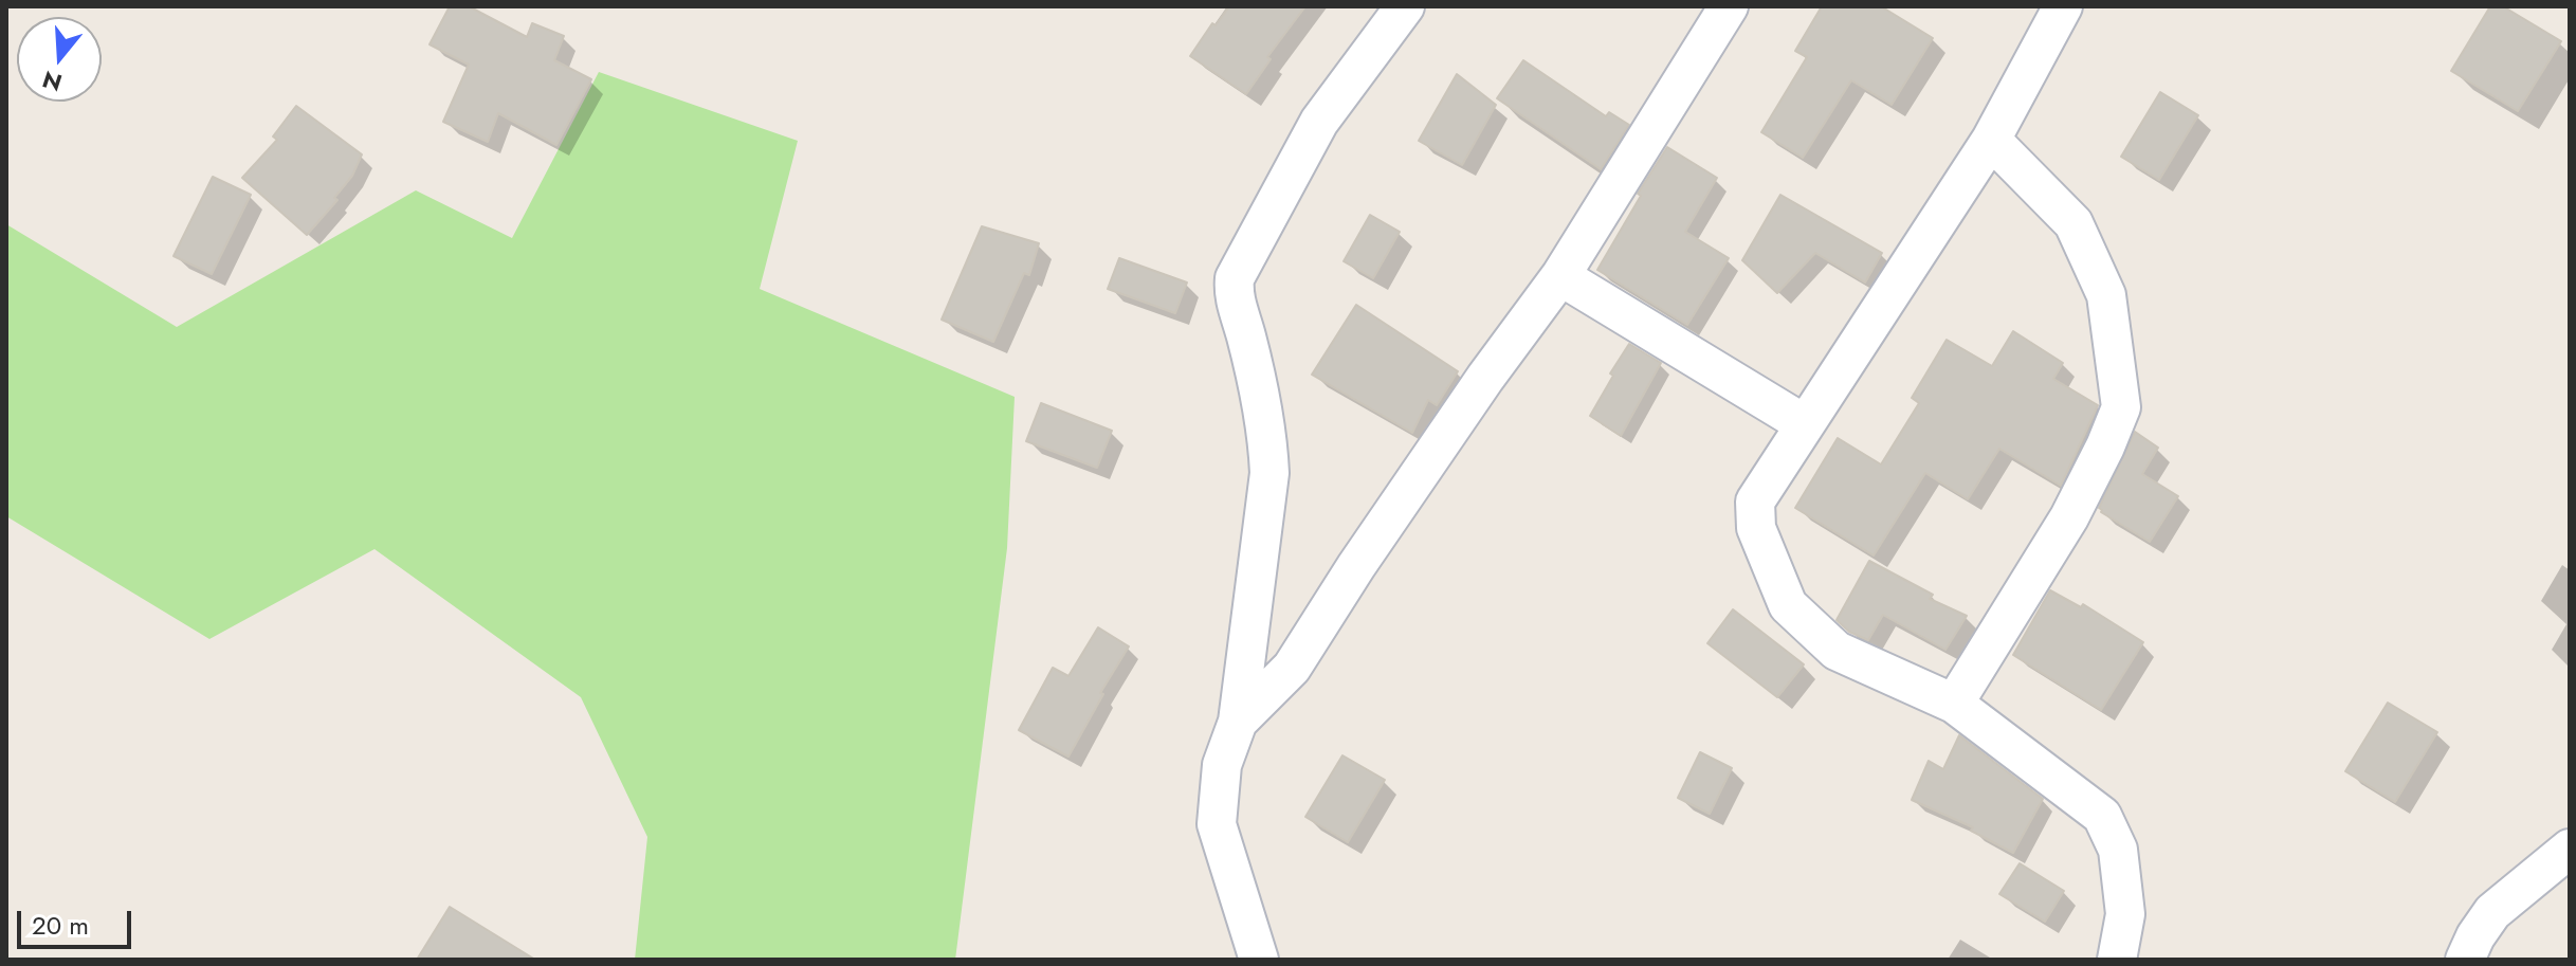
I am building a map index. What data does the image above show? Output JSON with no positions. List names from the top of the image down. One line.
{"scale_bar":"20 m","north":"bottom"}
